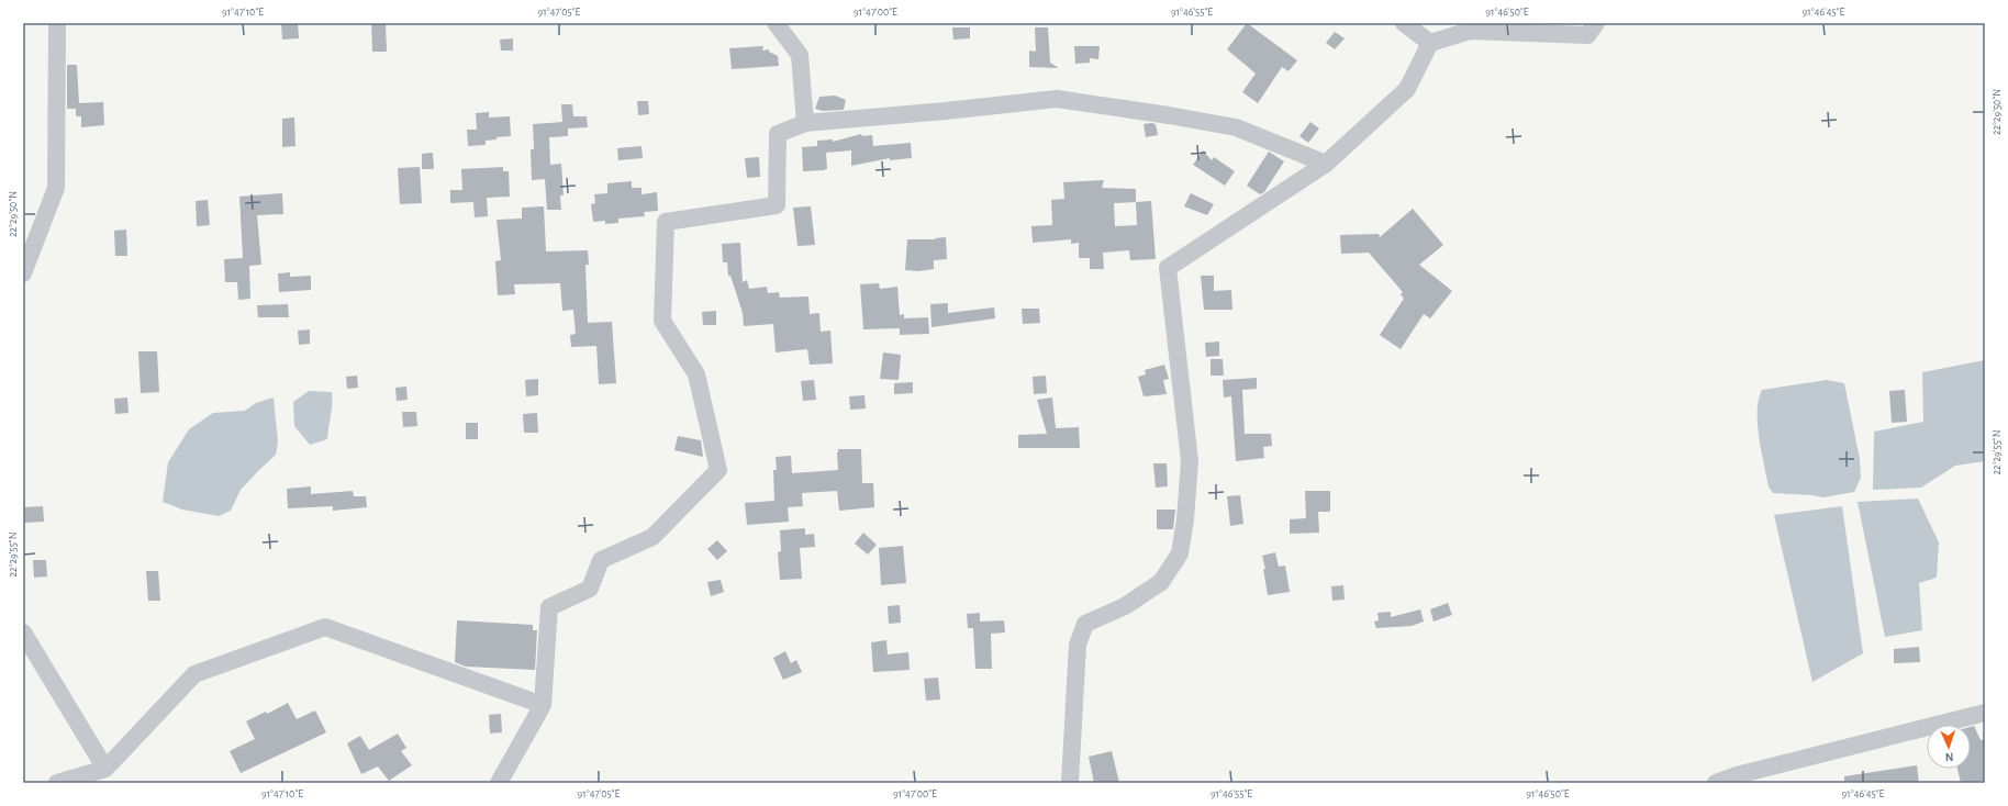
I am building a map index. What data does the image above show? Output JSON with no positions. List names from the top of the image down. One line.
{"north":"bottom","coordinates":["91°47'10\"E","91°47'05\"E","91°47'00\"E","91°46'55\"E","91°46'50\"E","91°46'45\"E","22°29'50\"N","22°29'55\"N"]}
